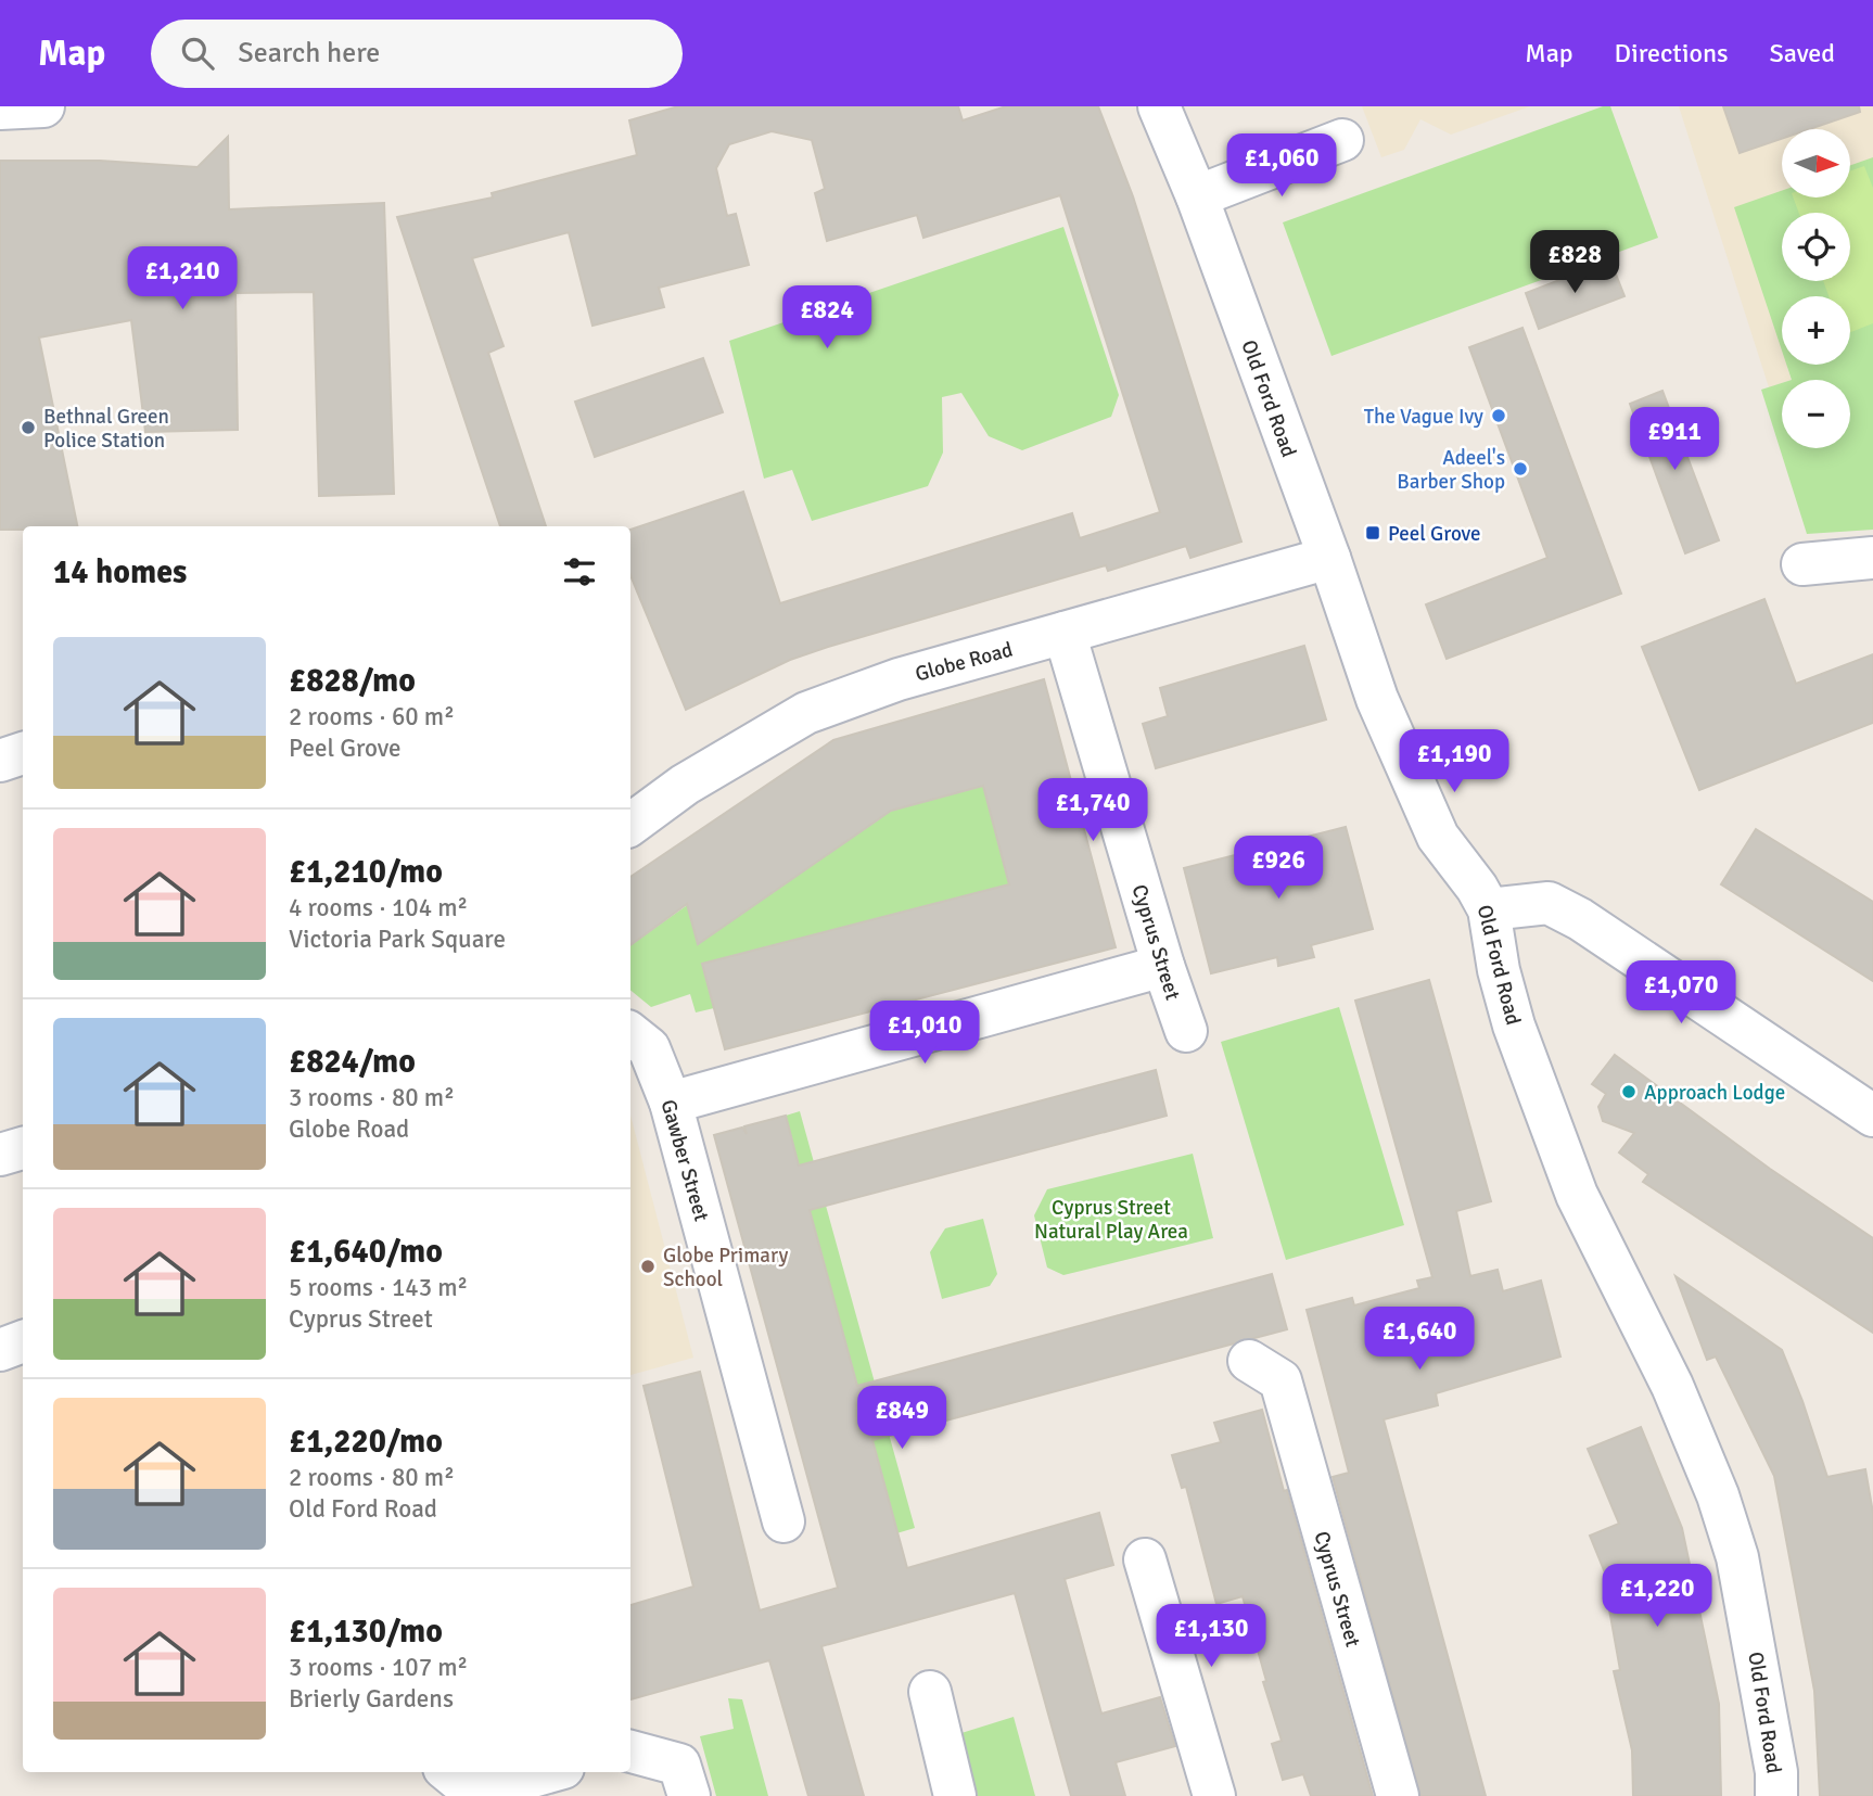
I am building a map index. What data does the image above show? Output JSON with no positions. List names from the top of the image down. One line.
{"streets":{"street":["Old Ford Road","Globe Road","Cyprus Street","Gawber Street"]},"crossings":[["Old Ford Road","Globe Road"],["Globe Road","Cyprus Street"]],"parks":["Cyprus Street Natural Play Area"],"places":{"other":["The Vague Ivy","Bethnal Green Police Station","Adeel's Barber Shop","Approach Lodge","Globe Primary School"],"transit":["Peel Grove"]},"north":"right","page":{"header":"Map","search":"Search here","nav":["Map","Directions","Saved"],"map_buttons":["+","−"],"price":["£1,060","£828","£1,210","£824","£911","£1,190","£1,740","£926","£1,070","£1,010","£1,640","£849","£1,220","£1,130"],"heading":"14 homes","list":[{"name":"£828/mo","note":"2 rooms · 60 m² · Peel Grove"},{"name":"£1,210/mo","note":"4 rooms · 104 m² · Victoria Park Square"},{"name":"£824/mo","note":"3 rooms · 80 m² · Globe Road"},{"name":"£1,640/mo","note":"5 rooms · 143 m² · Cyprus Street"},{"name":"£1,220/mo","note":"2 rooms · 80 m² · Old Ford Road"},{"name":"£1,130/mo","note":"3 rooms · 107 m² · Brierly Gardens"}]}}
